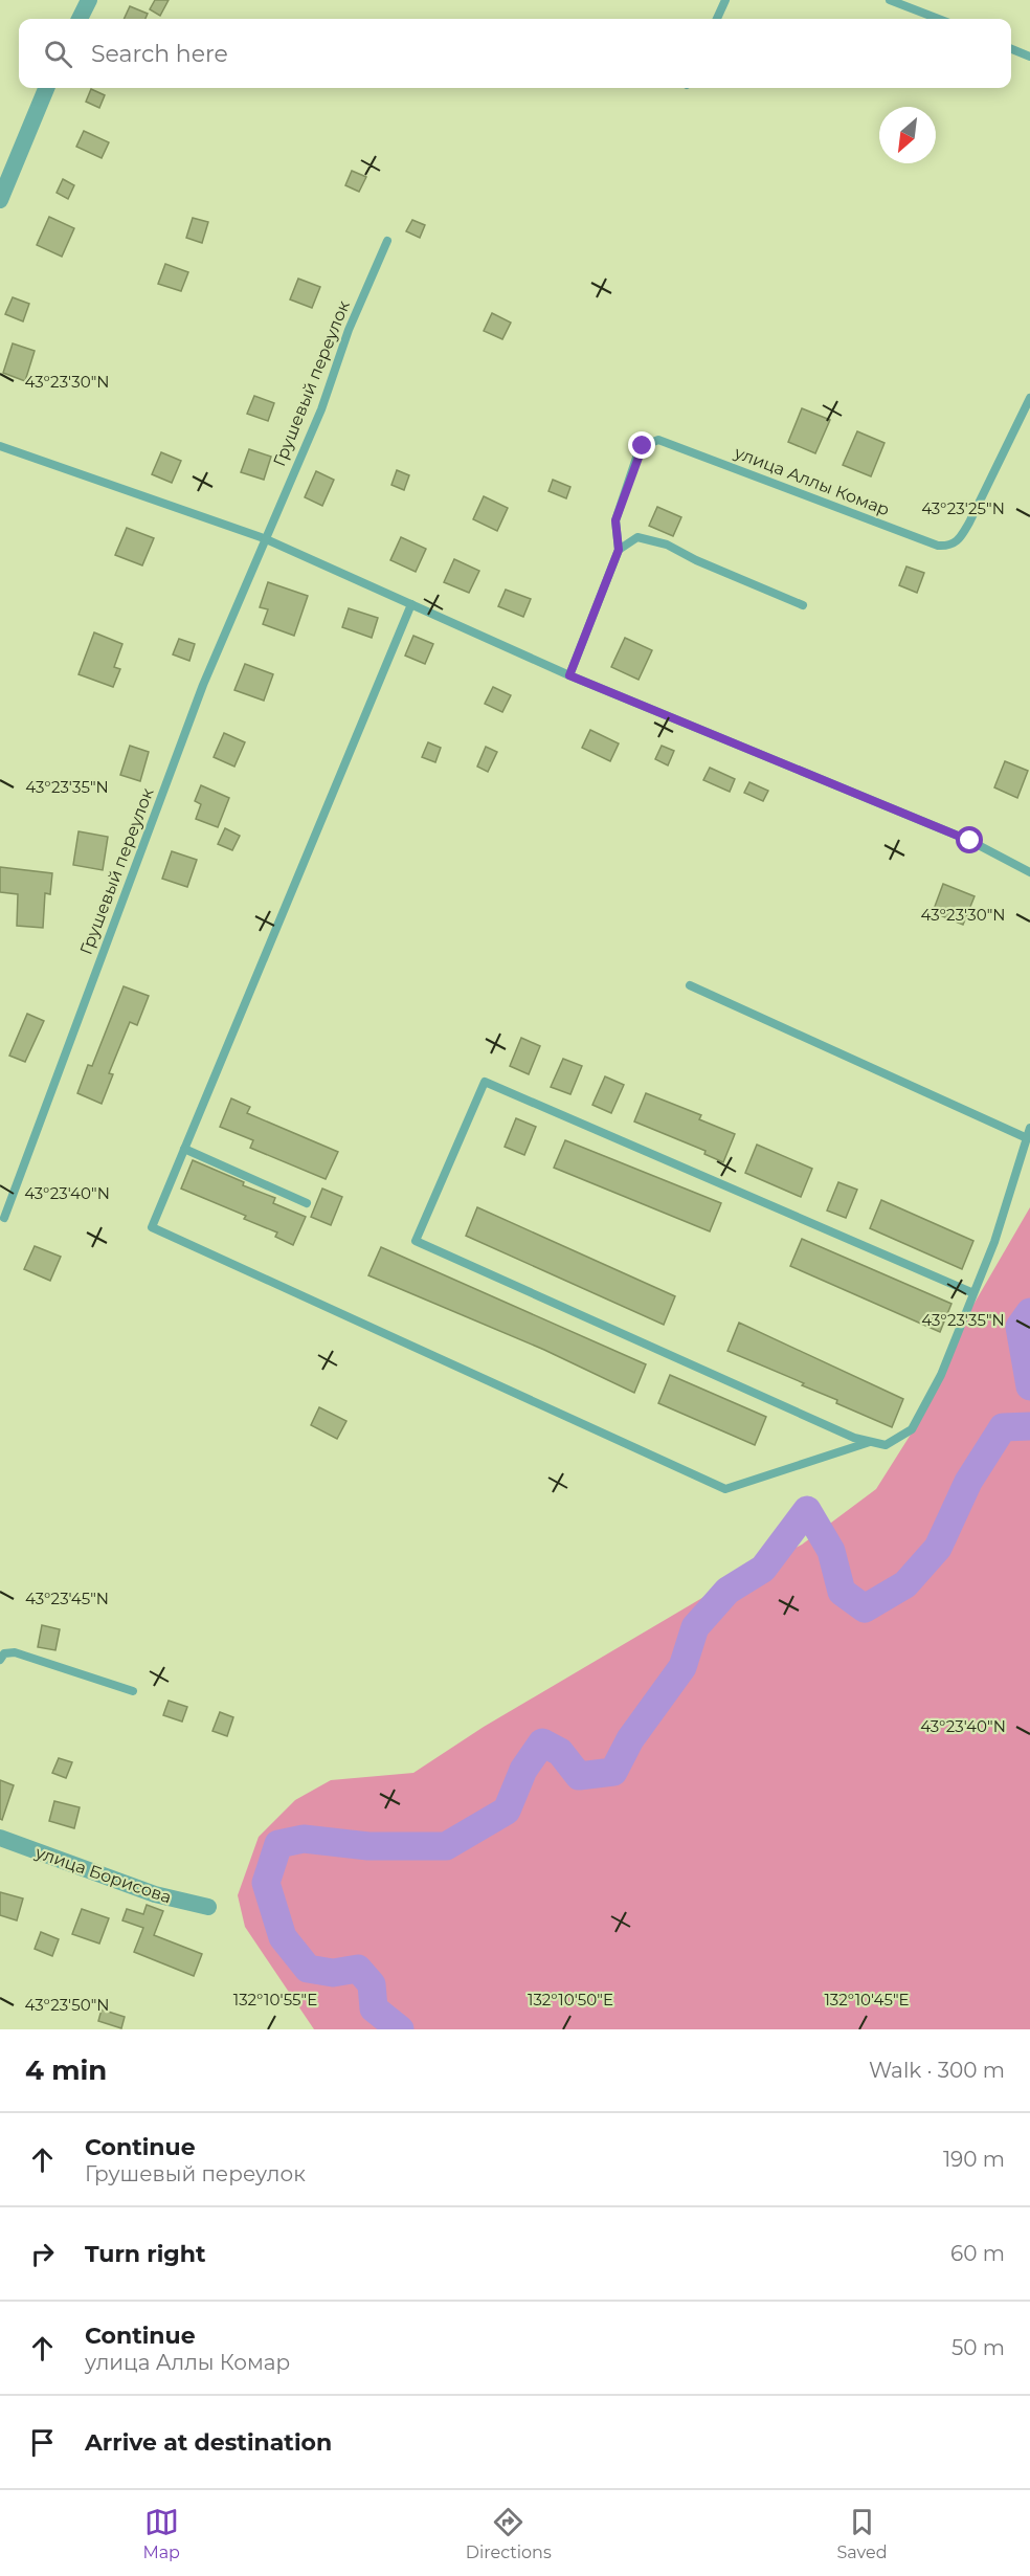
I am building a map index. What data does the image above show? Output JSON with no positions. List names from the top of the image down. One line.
{"streets":{"street":["улица Борисова"],"lane":["Грушевый переулок","улица Аллы Комар"]},"north":"bottom left","page":{"search":"Search here","heading":["4 min","Walk · 300 m"],"list":[["Continue","Грушевый переулок","190 m"],["Turn right","60 m"],["Continue","улица Аллы Комар","50 m"],"Arrive at destination"],"nav":["Map","Directions","Saved"]},"coordinates":["43°23'30\"N","43°23'25\"N","43°23'35\"N","43°23'40\"N","43°23'45\"N","132°10'55\"E","132°10'50\"E","132°10'45\"E","43°23'50\"N"]}
